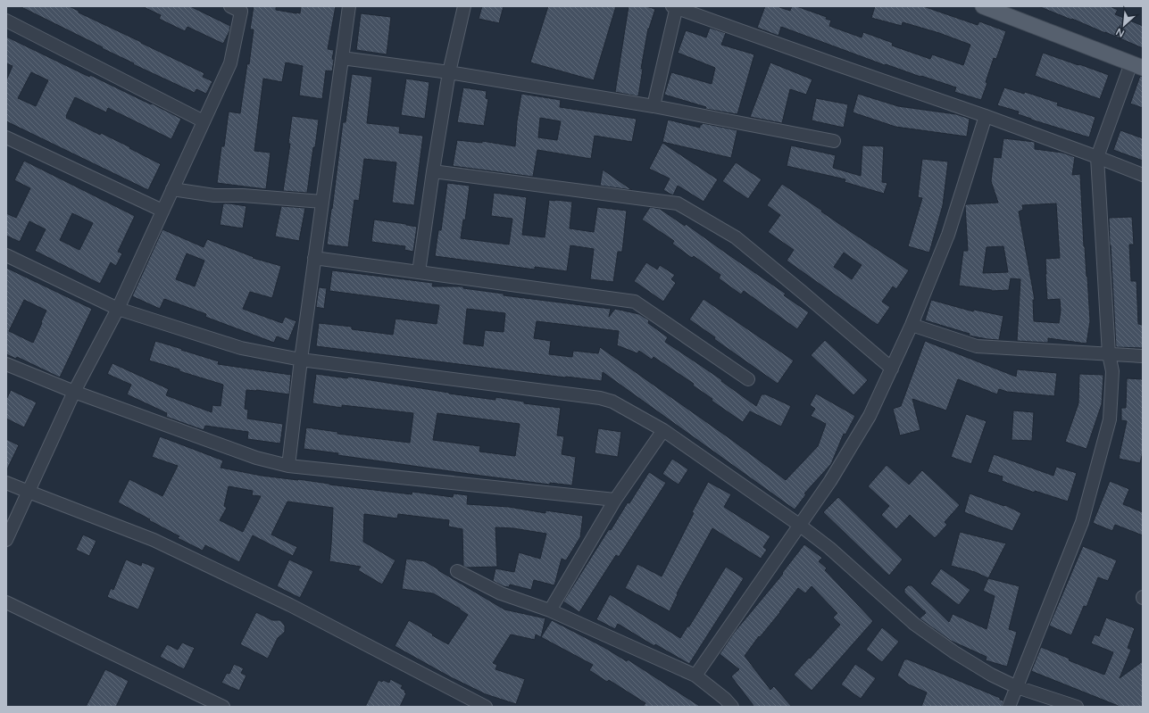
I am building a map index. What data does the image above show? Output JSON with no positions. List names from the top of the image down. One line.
{"north":"bottom left"}
